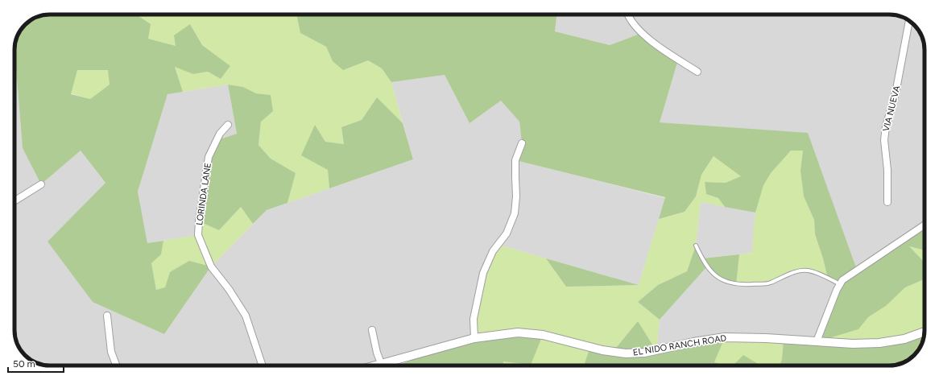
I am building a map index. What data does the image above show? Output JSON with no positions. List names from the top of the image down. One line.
{"streets":{"street":["VIA NUEVA","LORINDA LANE","EL NIDO RANCH ROAD"]},"scale_bar":"50 m"}
